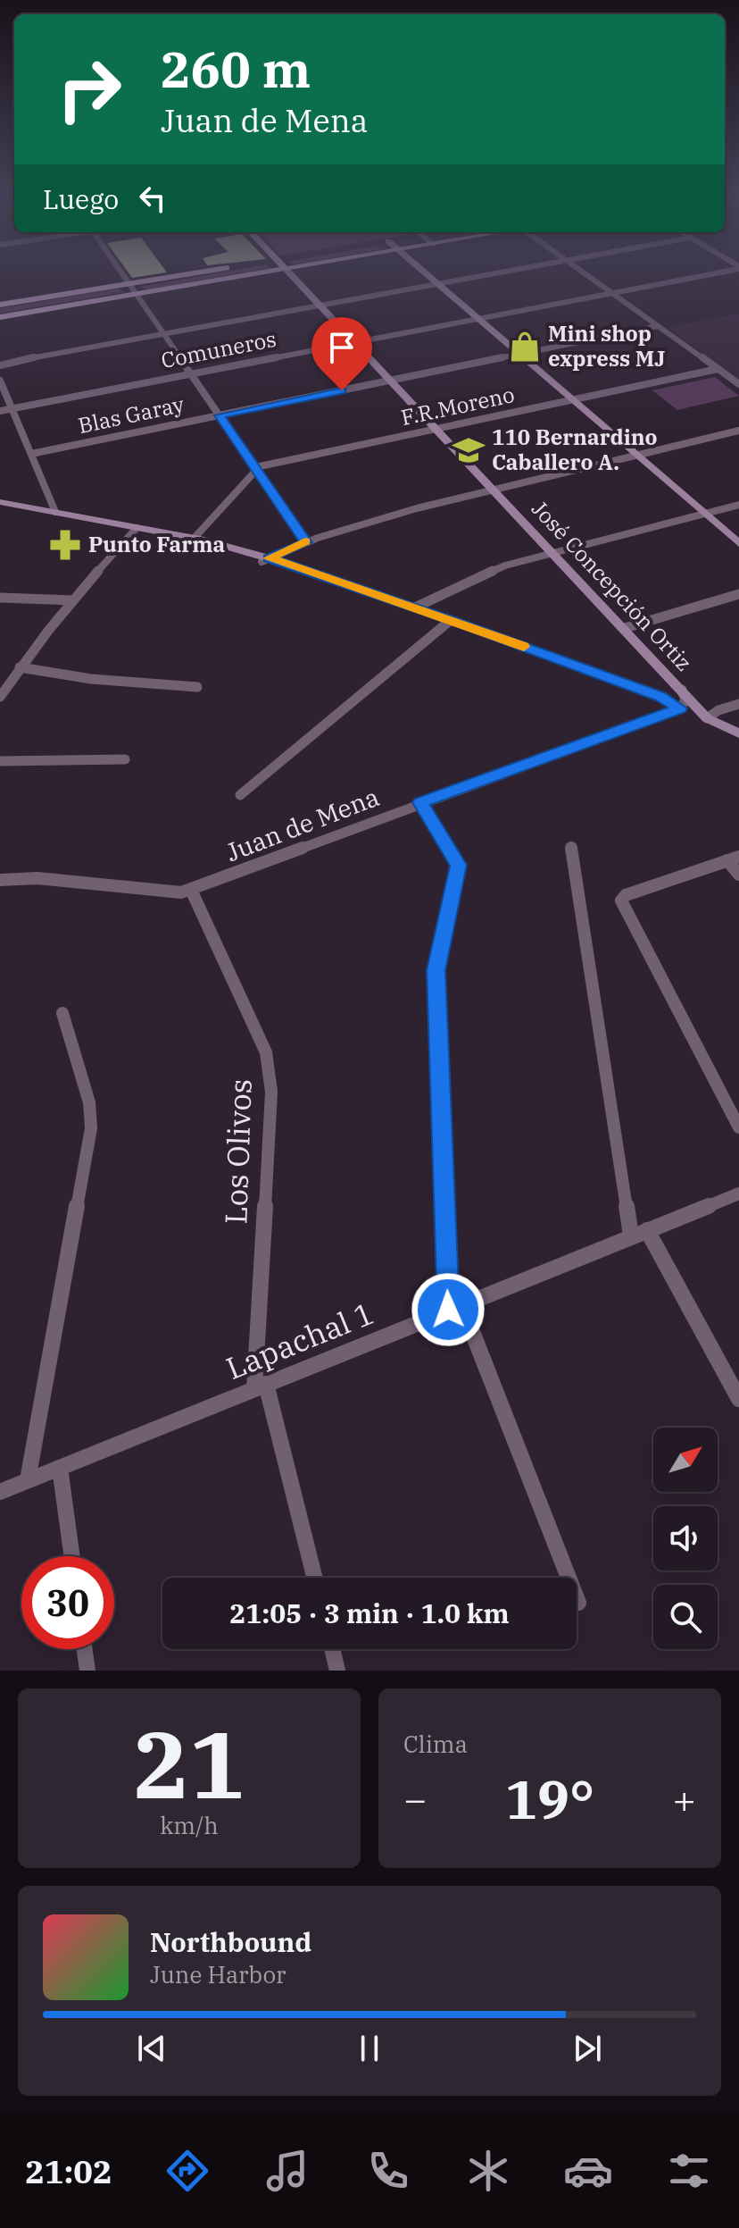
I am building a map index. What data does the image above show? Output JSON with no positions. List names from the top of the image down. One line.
{"streets":{"street":["Comuneros","F.R.Moreno","Blas Garay","José Concepción Ortiz","Juan de Mena","Los Olivos","Lapachal 1"]},"crossings":[["Comuneros","José Concepción Ortiz"],["F.R.Moreno","José Concepción Ortiz"],["Blas Garay","José Concepción Ortiz"],["Juan de Mena","Los Olivos"],["Los Olivos","Lapachal 1"]],"places":{"shop":["Mini shop express MJ"],"school or university":["110 Bernardino Caballero A."],"pharmacy":["Punto Farma"]},"north":"top right","page":{"turn":["260 m","Juan de Mena"],"then":"Luego","limit":"30","trip":"21:05 · 3 min · 1.0 km","tile":[["21","km/h"],"Clima"],"heat":["−","19°","+"],"song":["Northbound","June Harbor"],"tabs":"21:02"}}
